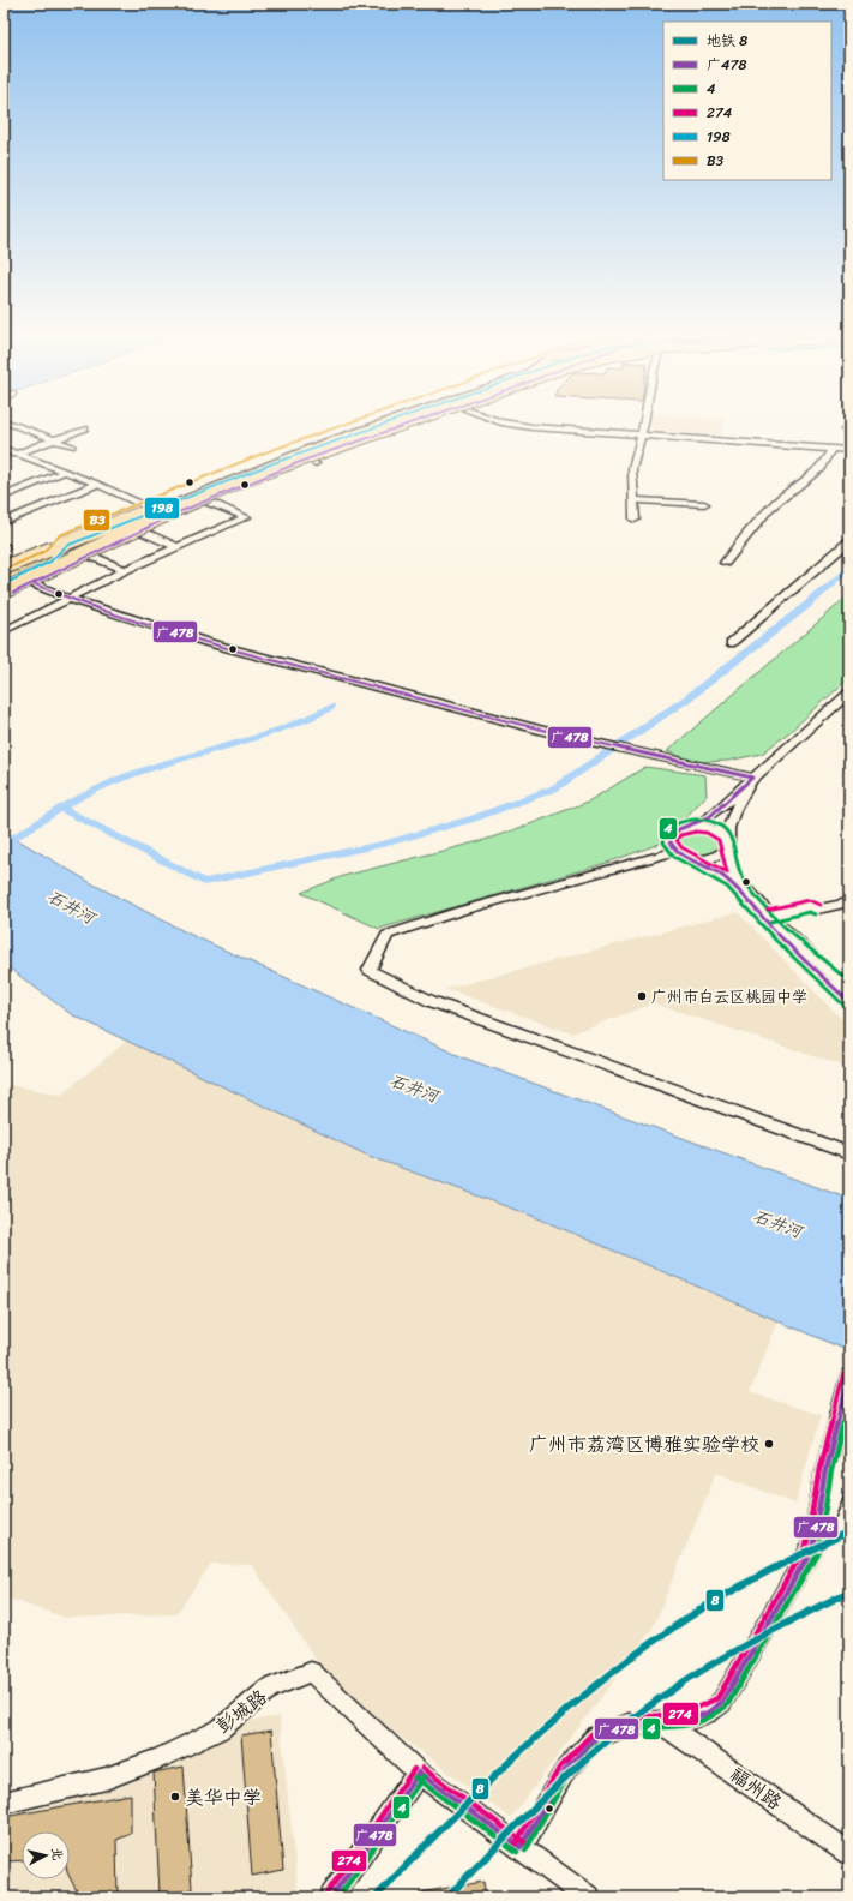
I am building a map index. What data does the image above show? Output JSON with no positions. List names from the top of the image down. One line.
{"streets":{"street":["彭城路","福州路"]},"water":["石井河"],"places":["广州市白云区桃园中学","广州市荔湾区博雅实验学校","美华中学"],"lines":["transit line 广478","transit line 198","transit line B3","transit line 4","transit line 274","metro line 8"],"legend":["地铁 8","广478","4","274","198","B3"],"north":"right"}
